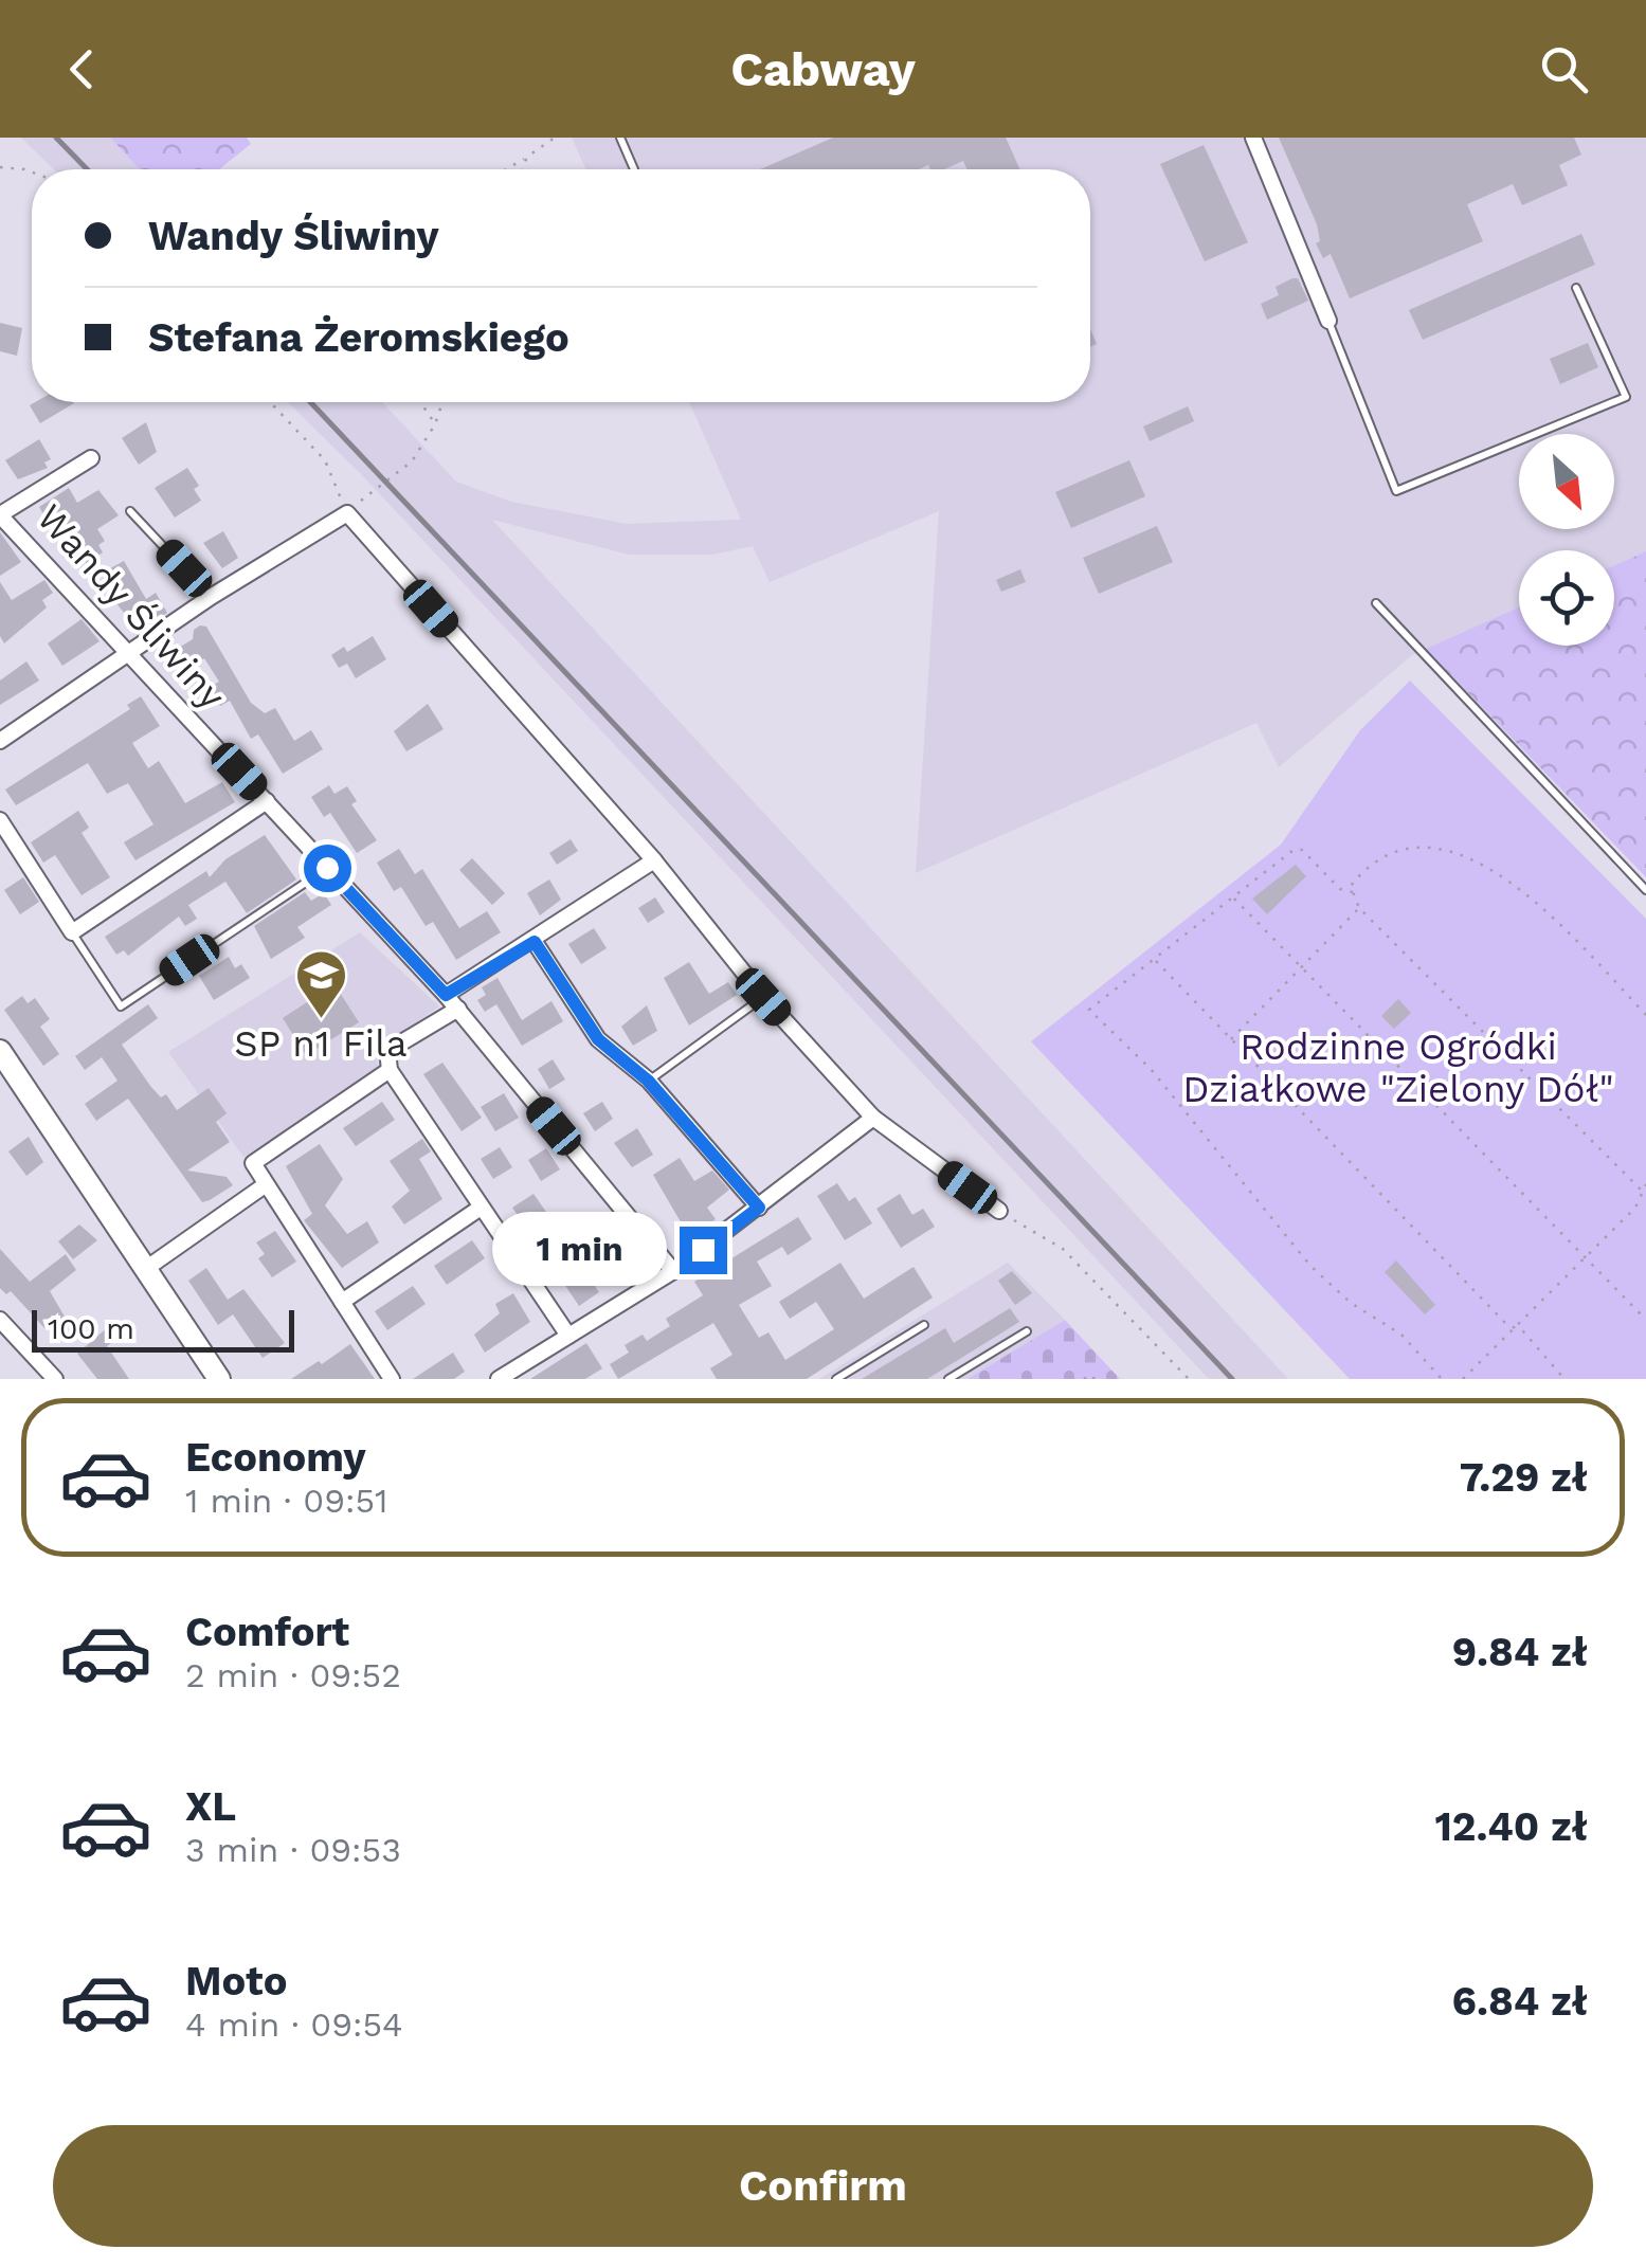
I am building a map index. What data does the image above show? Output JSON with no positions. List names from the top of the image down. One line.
{"streets":{"street":["Wandy Śliwiny"]},"parks":["Rodzinne Ogródki Działkowe \"Zielony Dół\""],"places":{"school or university":["SP n1 Fila"]},"scale_bar":"100 m","north":"bottom right","page":{"header":"Cabway","banner":["Wandy Śliwiny","Stefana Żeromskiego"],"bubble":"1 min","scale":"100 m","list":[{"name":"Economy","note":"1 min · 09:51","value":"7.29 zł"},{"name":"Comfort","note":"2 min · 09:52","value":"9.84 zł"},{"name":"XL","note":"3 min · 09:53","value":"12.40 zł"},{"name":"Moto","note":"4 min · 09:54","value":"6.84 zł"}],"buttons":"Confirm"}}
